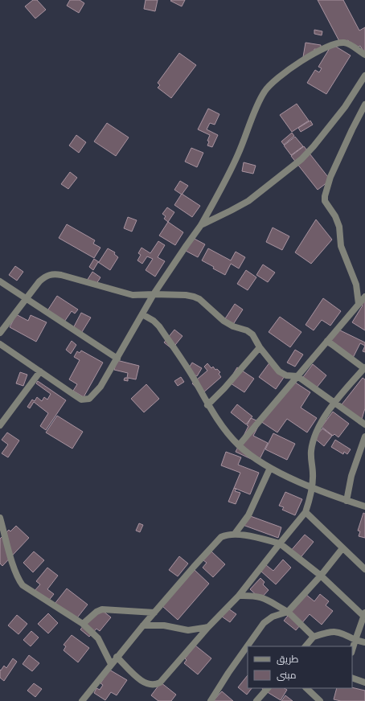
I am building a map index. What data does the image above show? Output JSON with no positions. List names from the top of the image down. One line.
{"legend":["طريق","مبنى"]}
